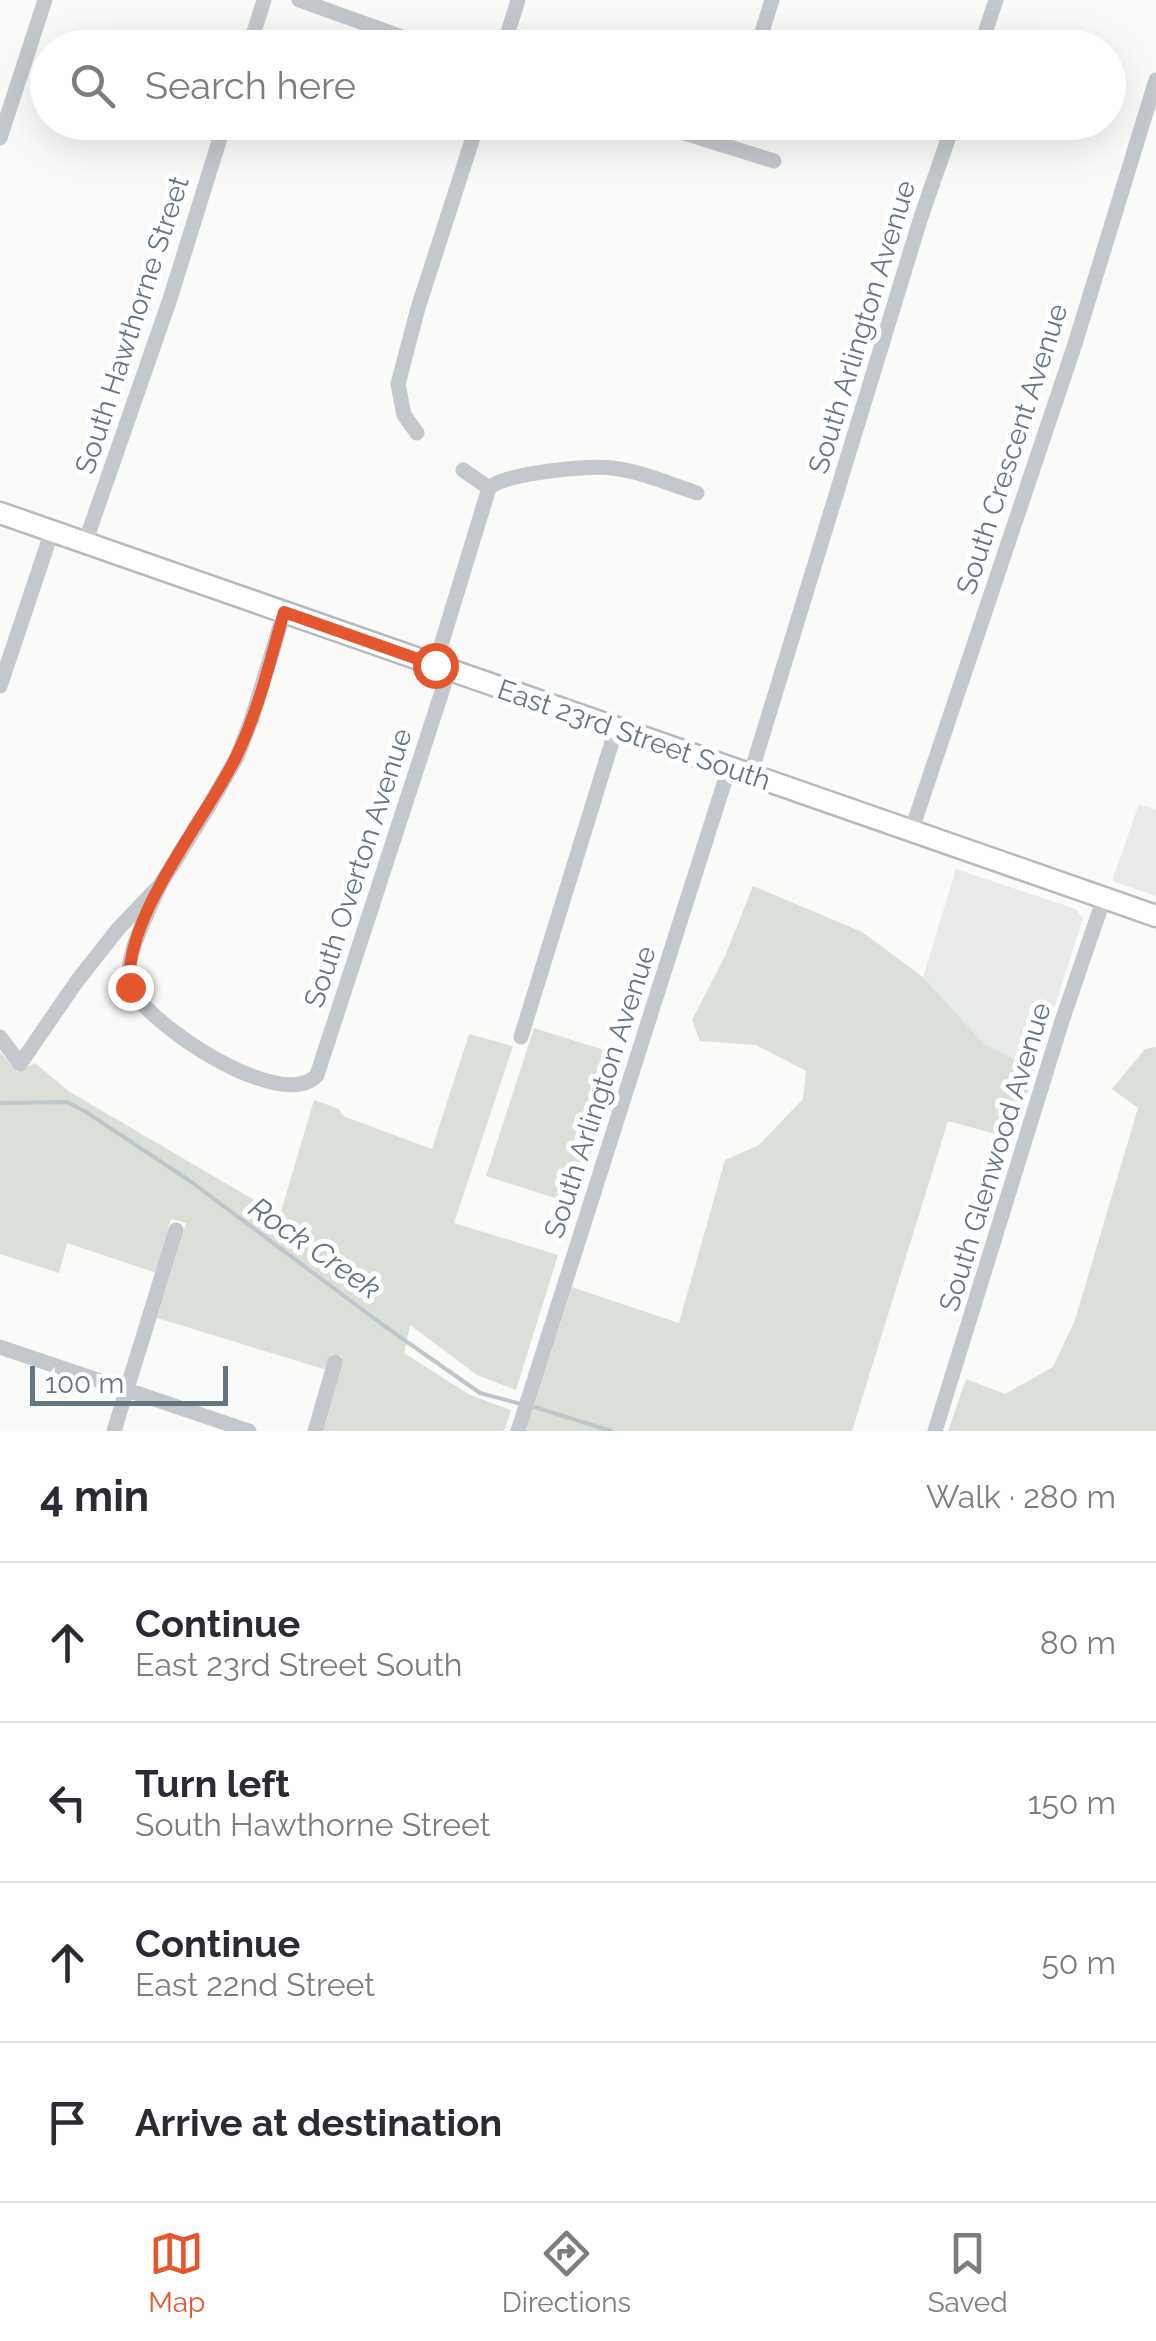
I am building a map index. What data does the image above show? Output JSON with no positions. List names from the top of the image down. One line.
{"streets":{"main road":["East 23rd Street South"],"street":["South Hawthorne Street","South Arlington Avenue","South Crescent Avenue","South Overton Avenue","South Glenwood Avenue"]},"crossings":[["South Hawthorne Street","East 23rd Street South"],["South Arlington Avenue","East 23rd Street South"],["South Crescent Avenue","East 23rd Street South"],["East 23rd Street South","South Overton Avenue"],["East 23rd Street South","South Glenwood Avenue"]],"water":["Rock Creek"],"scale_bar":"100 m","page":{"search":"Search here","scale":"100 m","heading":["4 min","Walk · 280 m"],"list":[["Continue","East 23rd Street South","80 m"],["Turn left","South Hawthorne Street","150 m"],["Continue","East 22nd Street","50 m"],"Arrive at destination"],"nav":["Map","Directions","Saved"]}}
